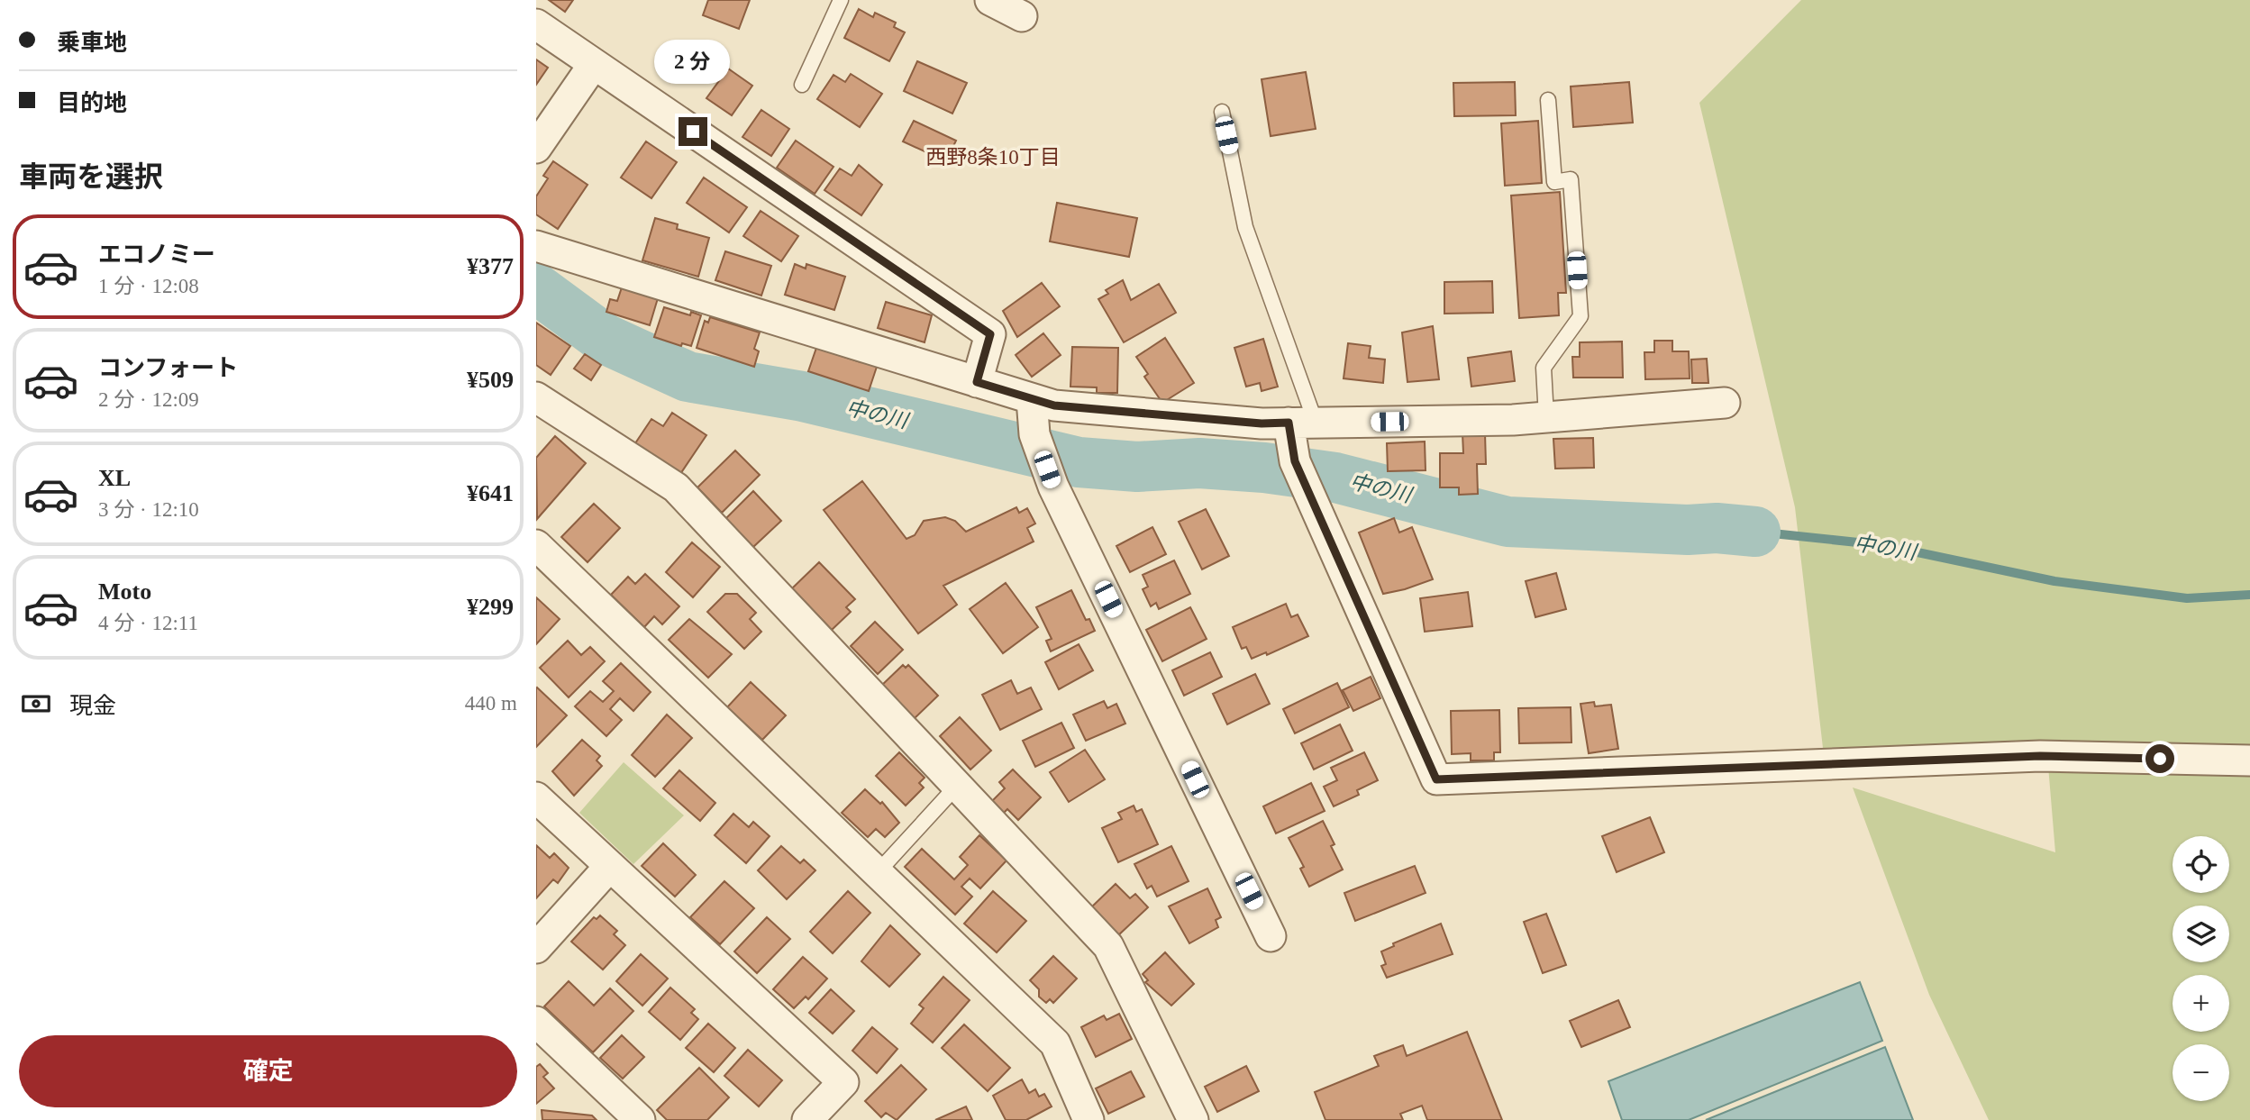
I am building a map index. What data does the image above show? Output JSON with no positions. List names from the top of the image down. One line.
{"districts":["西野8条10丁目"],"water":["中の川"],"page":{"banner":["乗車地","目的地"],"bubble":"2 分","heading":"車両を選択","list":[{"name":"エコノミー","note":"1 分 · 12:08","value":"¥377"},{"name":"コンフォート","note":"2 分 · 12:09","value":"¥509"},{"name":"XL","note":"3 分 · 12:10","value":"¥641"},{"name":"Moto","note":"4 分 · 12:11","value":"¥299"}],"pay":["現金","440 m"],"map_buttons":["+","−"],"buttons":"確定"}}
